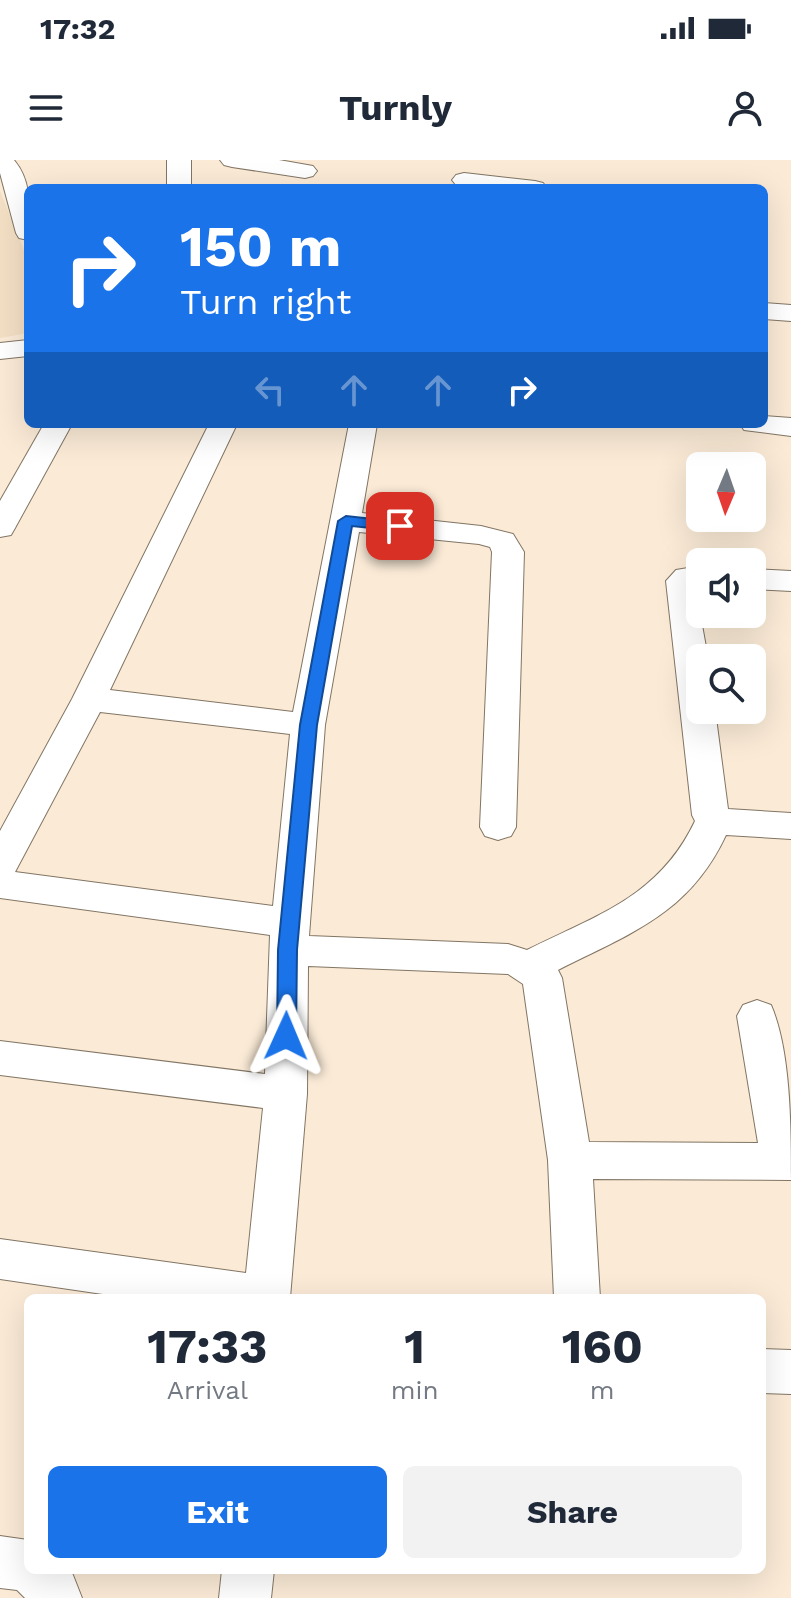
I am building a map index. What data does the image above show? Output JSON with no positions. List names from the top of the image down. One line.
{"north":"bottom","page":{"status":"17:32","header":"Turnly","turn":["150 m","Turn right"],"eta":["17:33","Arrival","1","min","160","m"],"buttons":["Exit","Share"]}}
